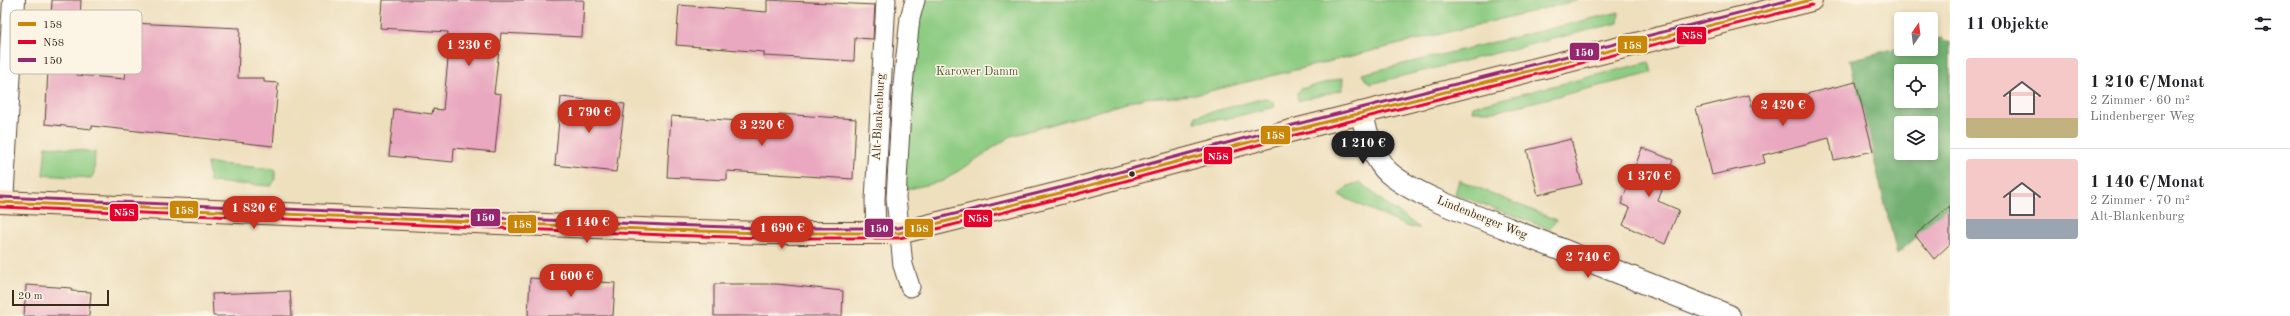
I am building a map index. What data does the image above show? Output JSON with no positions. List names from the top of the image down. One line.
{"streets":{"street":["Lindenberger Weg"],"lane":["Alt-Blankenburg"]},"parks":["Karower Damm"],"lines":["transit line 158","transit line 150","transit line N58"],"legend":["158","N58","150"],"scale_bar":"20 m","north":"top","page":{"heading":"11 Objekte","price":["1 230 €","2 420 €","1 790 €","3 220 €","1 210 €","1 370 €","1 820 €","1 140 €","1 690 €","2 740 €","1 600 €"],"list":[{"name":"1 210 €/Monat","note":"2 Zimmer · 60 m² · Lindenberger Weg"},{"name":"1 140 €/Monat","note":"2 Zimmer · 70 m² · Alt-Blankenburg"}],"scale":"20 m"}}
